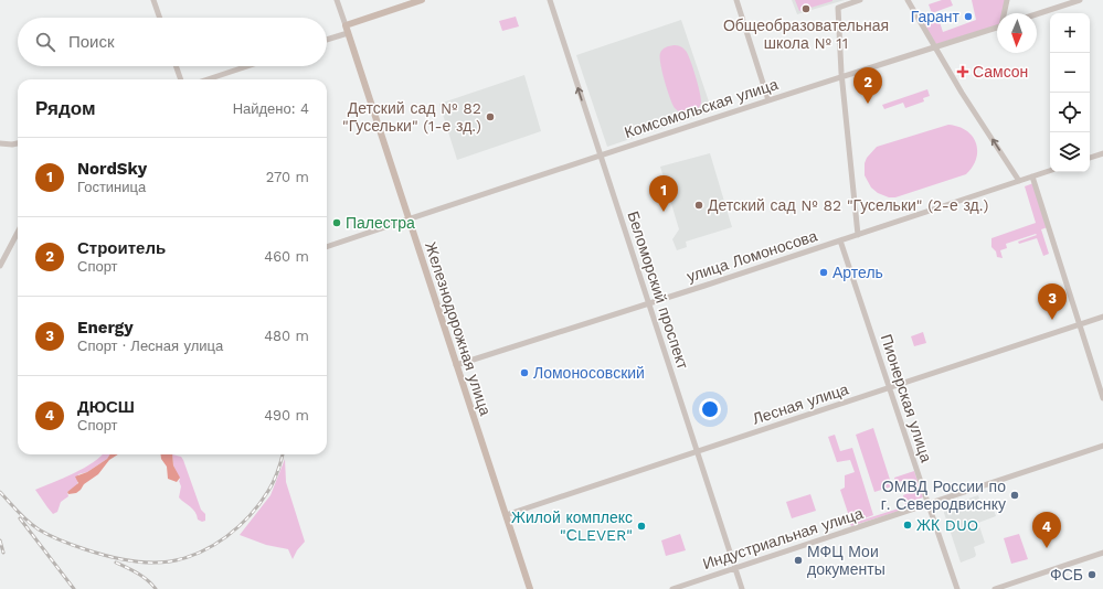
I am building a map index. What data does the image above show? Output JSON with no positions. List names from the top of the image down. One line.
{"streets":{"main road":["Железнодорожная улица"],"street":["Комсомольская улица","улица Ломоносова","Беломорский проспект","Пионерская улица","Лесная улица","Индустриальная улица"]},"crossings":[["Комсомольская улица","Беломорский проспект"],["Комсомольская улица","Железнодорожная улица"],["улица Ломоносова","Беломорский проспект"],["улица Ломоносова","Железнодорожная улица"],["улица Ломоносова","Пионерская улица"],["Беломорский проспект","Лесная улица"],["Беломорский проспект","Индустриальная улица"],["Железнодорожная улица","Лесная улица"],["Пионерская улица","Лесная улица"],["Пионерская улица","Индустриальная улица"]],"places":{"other":["Общеобразовательная школа № 11","Гарант","Детский сад № 82 \"Гусельки\" (1-е зд.)","Детский сад № 82 \"Гусельки\" (2-е зд.)","Палестра","Артель","Ломоносовский","ОМВД России по г. Северодвиснку","ЖК DUO","Жилой комплекс \"СLEVER\"","МФЦ Мои документы","ФСБ"],"health":["Самсон"]},"north":"bottom","page":{"map_buttons":["+","−"],"search":"Поиск","pins":["2","1","3","4"],"heading":["Рядом","Найдено: 4"],"list":[{"mark":"1","name":"NordSky","note":"Гостиница","value":"270 m"},{"mark":"2","name":"Строитель","note":"Спорт","value":"460 m"},{"mark":"3","name":"Energy","note":"Спорт · Лесная улица","value":"480 m"},{"mark":"4","name":"ДЮСШ","note":"Спорт","value":"490 m"}]}}
